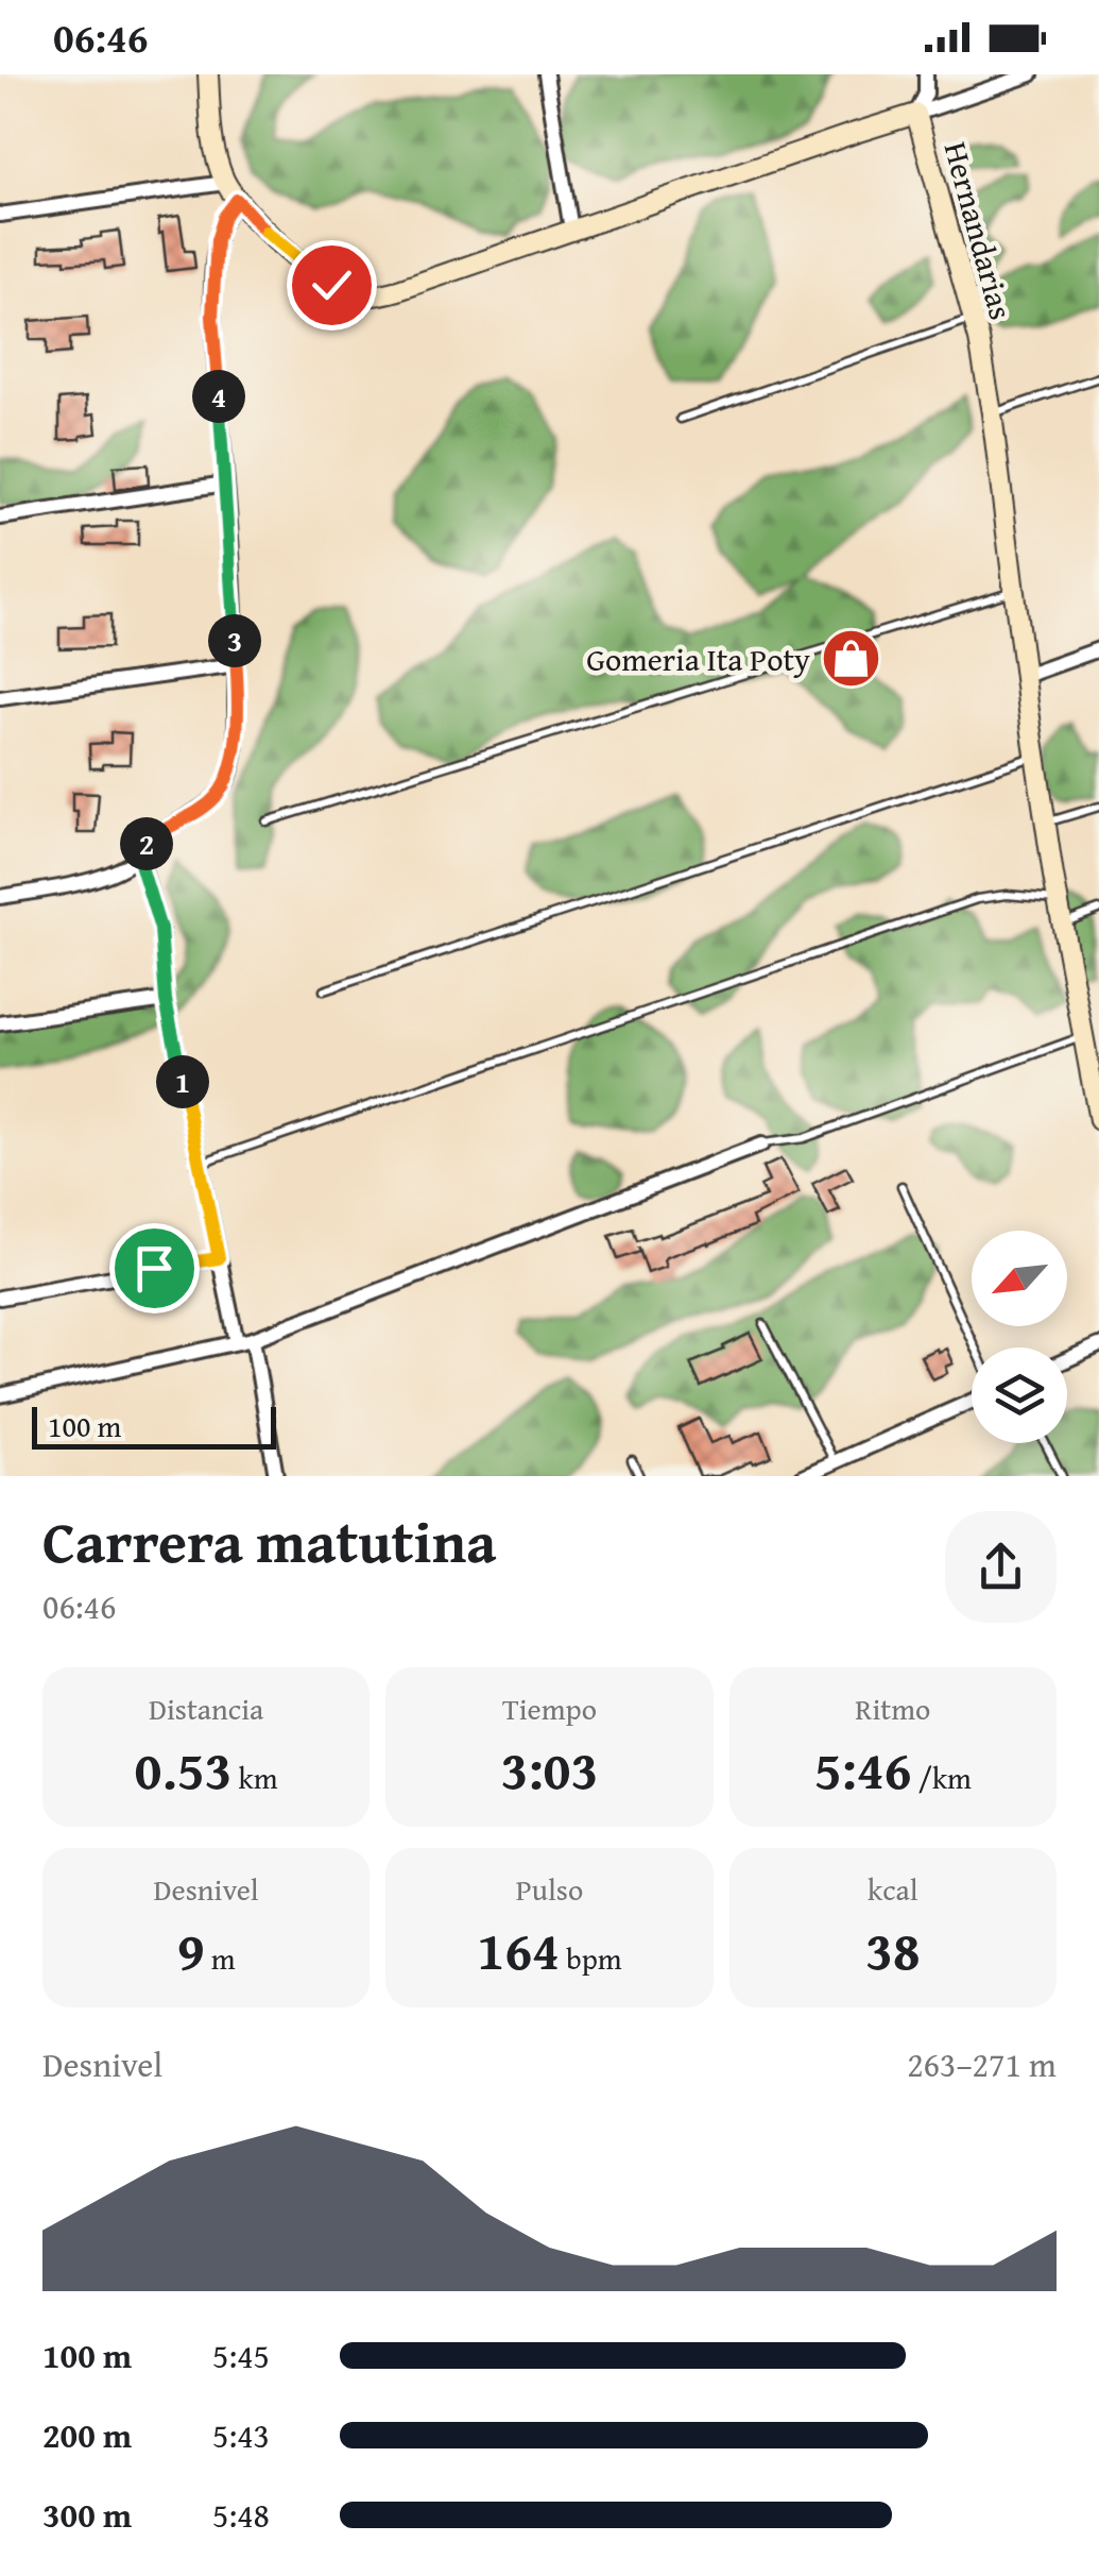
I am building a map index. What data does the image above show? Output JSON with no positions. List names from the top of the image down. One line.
{"streets":{"street":["Hernandarias"]},"places":{"shop":["Gomeria Ita Poty"]},"scale_bar":"100 m","north":"bottom left","page":{"status":"06:46","pins":["4","3","2","1"],"scale":"100 m","heading":["Carrera matutina","06:46"],"stats":[["Distancia","0.53 km"],["Tiempo","3:03"],["Ritmo","5:46 /km"],["Desnivel","9 m"],["Pulso","164 bpm"],["kcal","38"]],"chart":["Desnivel","263–271 m"],"list":[{"name":"100 m","note":"5:45"},{"name":"200 m","note":"5:43"},{"name":"300 m","note":"5:48"}]}}
